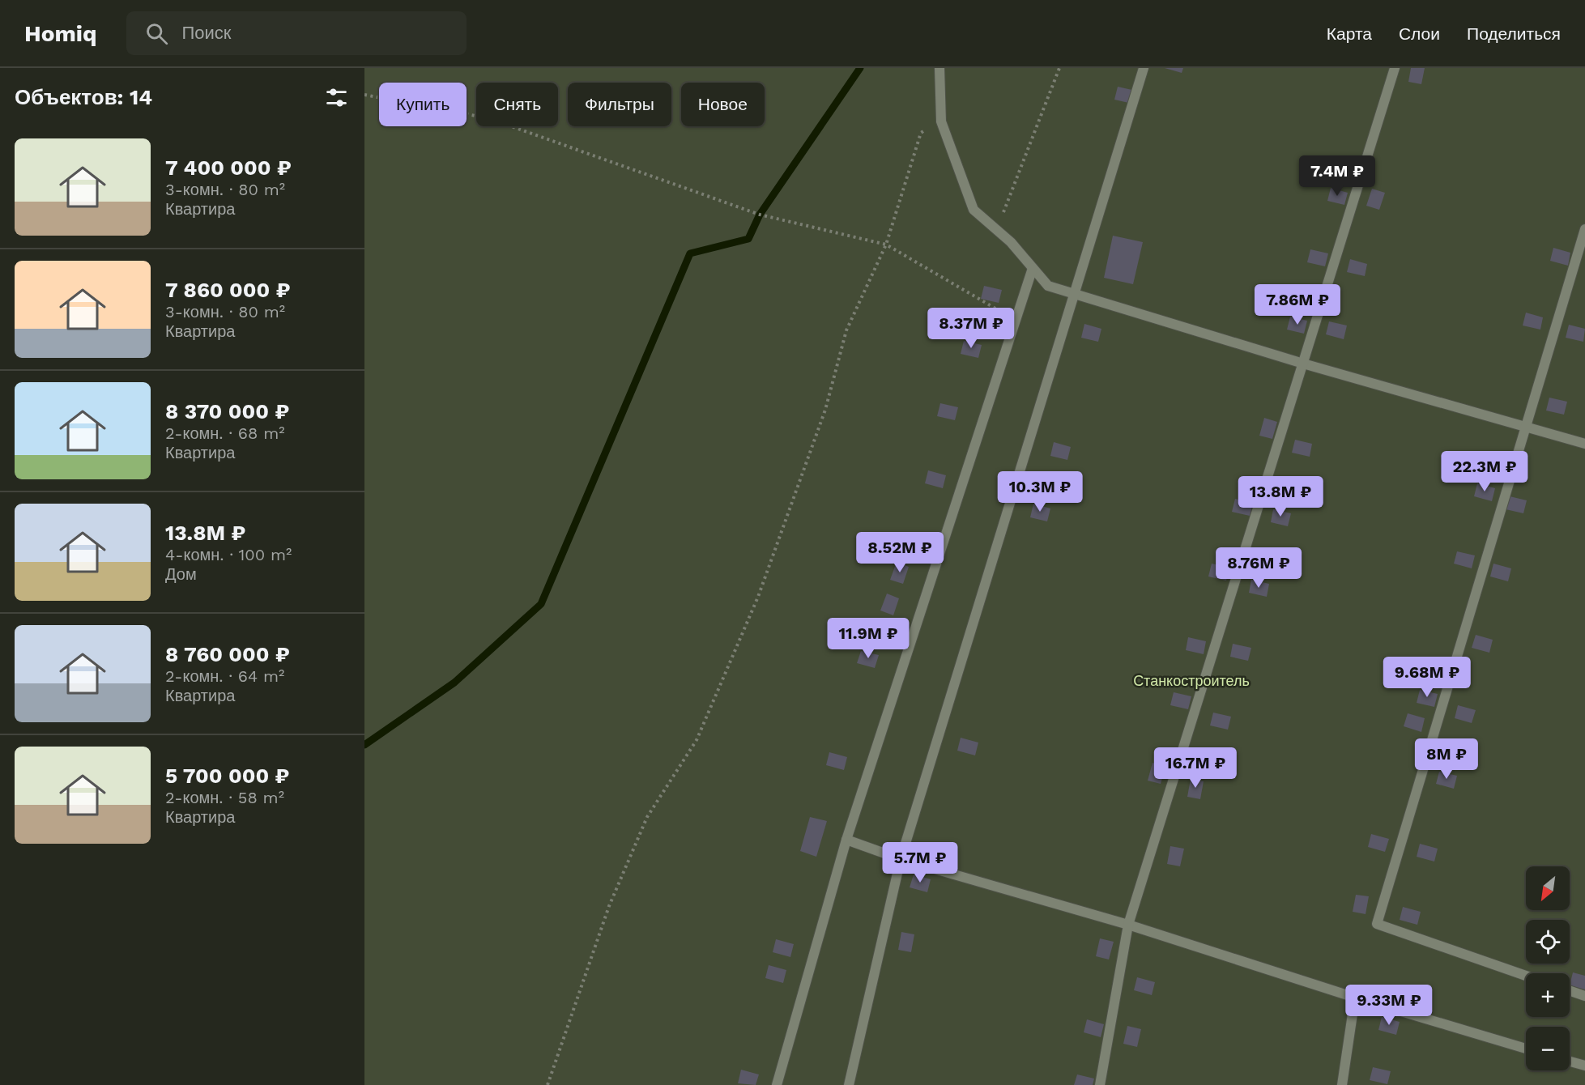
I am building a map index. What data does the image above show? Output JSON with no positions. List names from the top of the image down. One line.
{"parks":["Станкостроитель"],"north":"bottom left","page":{"header":"Homiq","search":"Поиск","nav":["Карта","Слои","Поделиться"],"heading":"Объектов: 14","chip":["Купить","Снять","Фильтры","Новое"],"list":[{"name":"7 400 000 ₽","note":"3-комн. · 80 m² · Квартира"},{"name":"7 860 000 ₽","note":"3-комн. · 80 m² · Квартира"},{"name":"8 370 000 ₽","note":"2-комн. · 68 m² · Квартира"},{"name":"13.8M ₽","note":"4-комн. · 100 m² · Дом"},{"name":"8 760 000 ₽","note":"2-комн. · 64 m² · Квартира"},{"name":"5 700 000 ₽","note":"2-комн. · 58 m² · Квартира"}],"price":["7.4M ₽","7.86M ₽","8.37M ₽","22.3M ₽","10.3M ₽","13.8M ₽","8.52M ₽","8.76M ₽","11.9M ₽","9.68M ₽","8M ₽","16.7M ₽","5.7M ₽","9.33M ₽"],"map_buttons":["+","−"]}}
